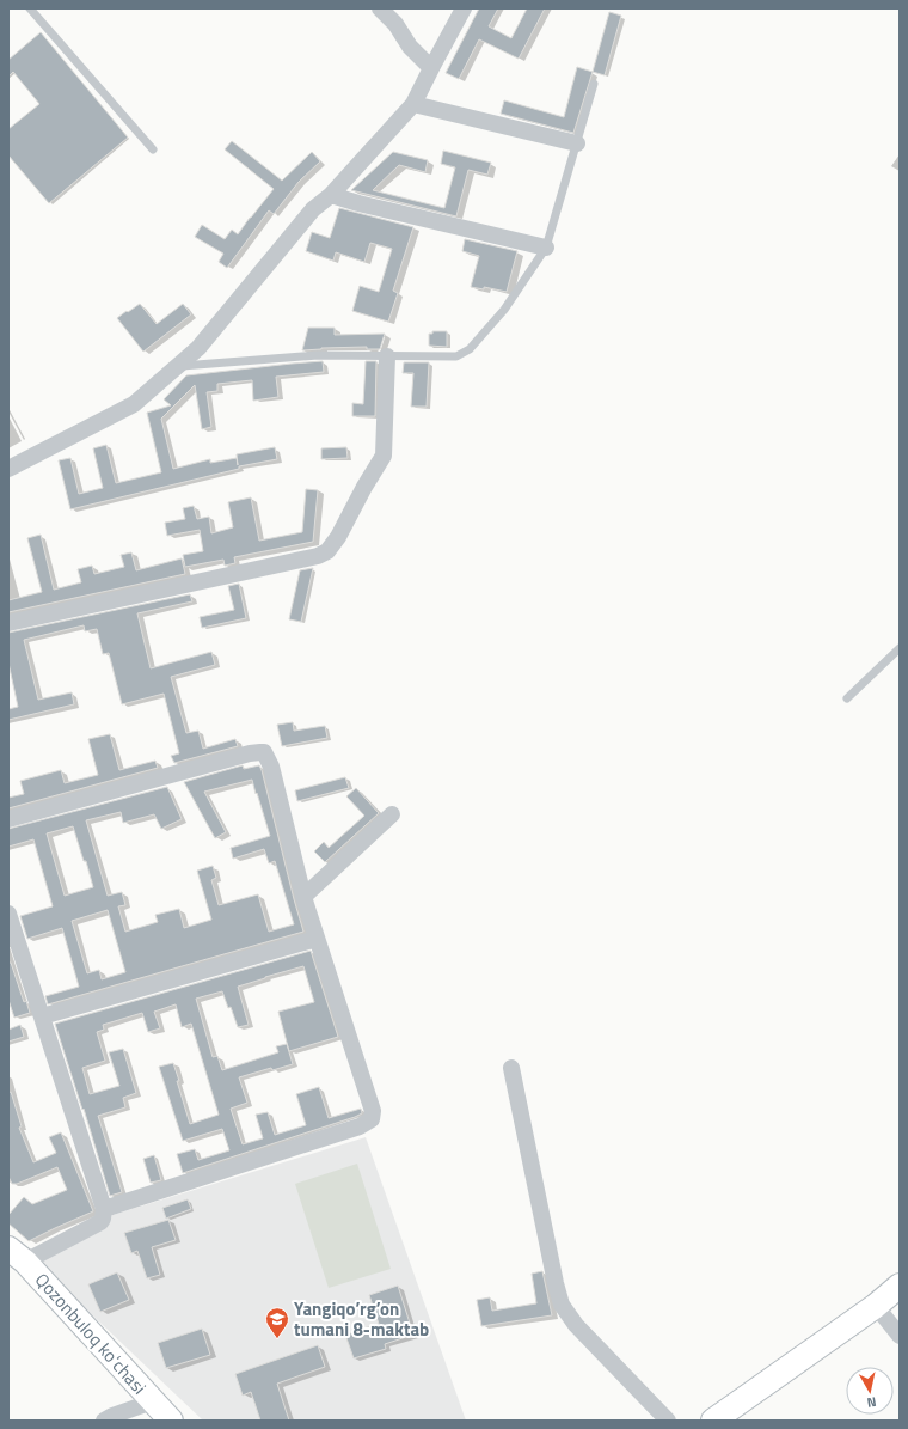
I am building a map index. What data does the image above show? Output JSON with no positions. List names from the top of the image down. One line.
{"streets":{"street":["Qozonbuloq koʻchasi"]},"places":{"school or university":["Yangiqo’rg’on tumani 8-maktab"]},"north":"bottom"}
